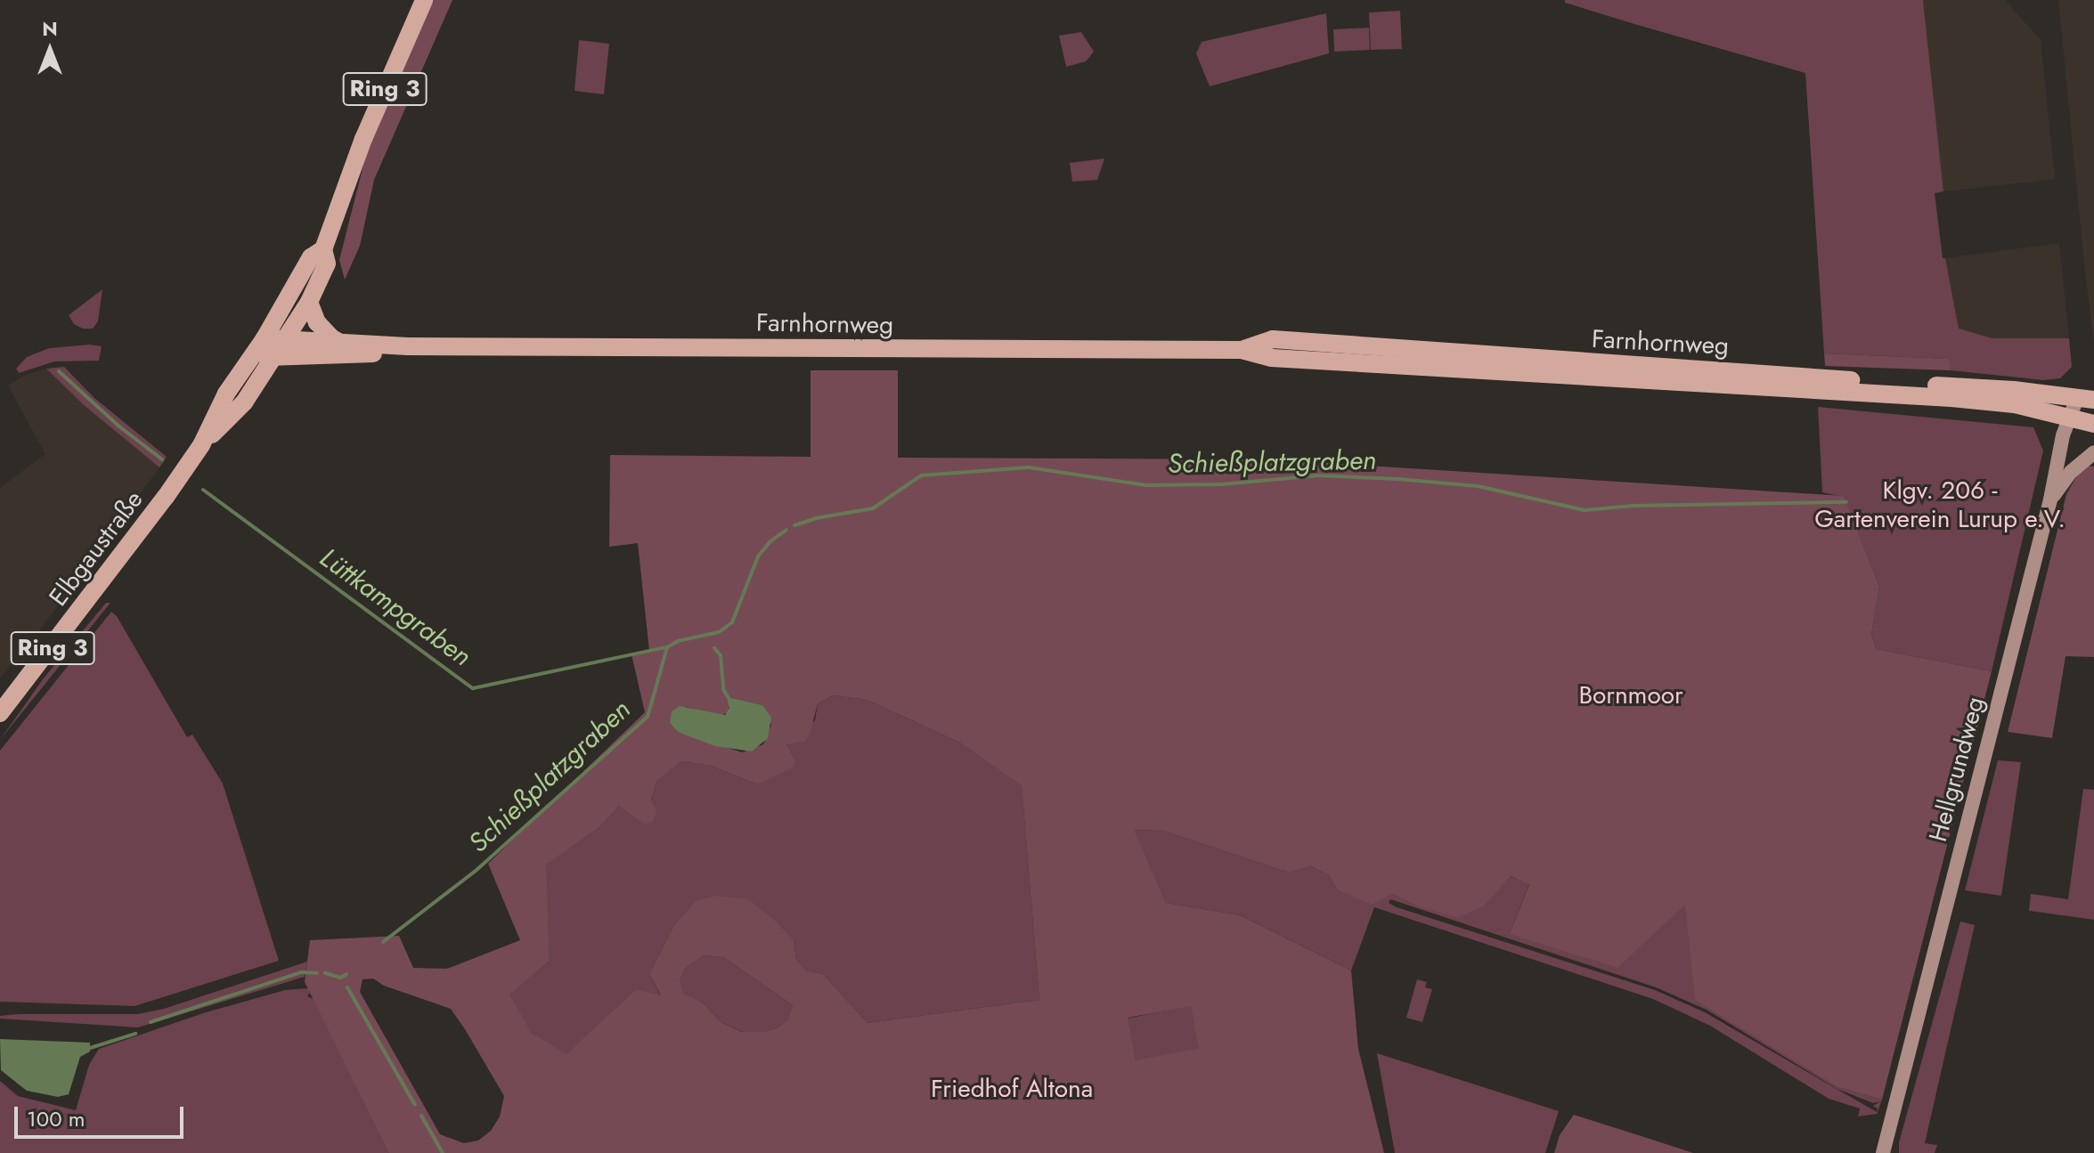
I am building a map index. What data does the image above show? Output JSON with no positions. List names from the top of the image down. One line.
{"streets":{"main road":["Ring 3","Farnhornweg","Elbgaustraße"],"street":["Hellgrundweg"]},"crossings":[["Farnhornweg","Elbgaustraße"],["Farnhornweg","Hellgrundweg"]],"water":["Schießplatzgraben","Lüttkampgraben"],"parks":["Klgv. 206 - Gartenverein Lurup e.V.","Bornmoor","Friedhof Altona"],"scale_bar":"100 m","north":"top"}
